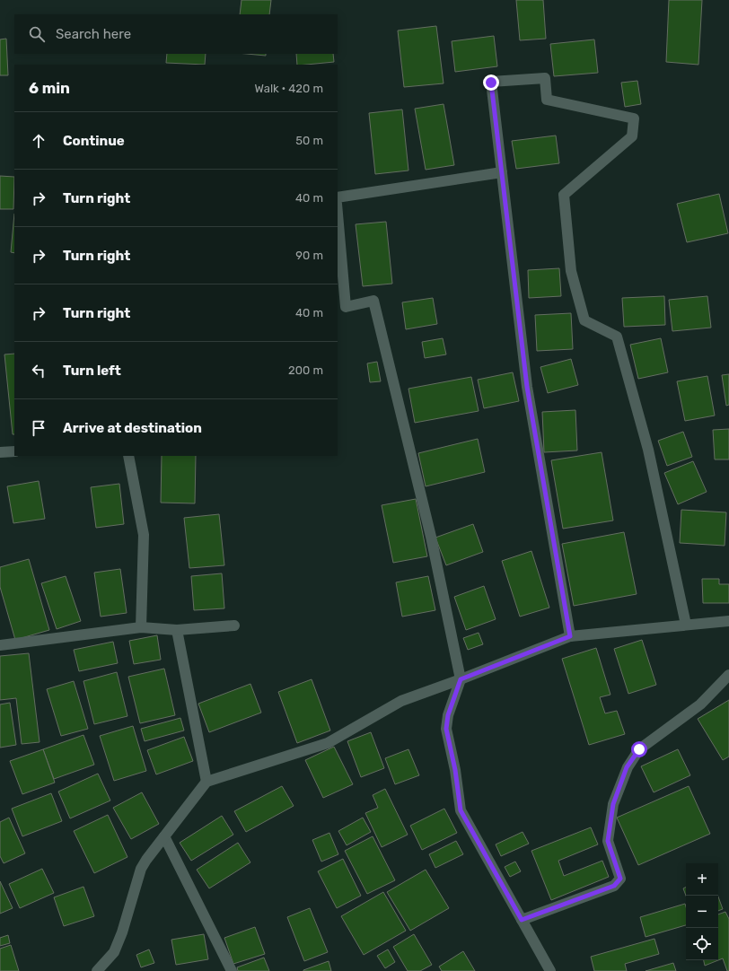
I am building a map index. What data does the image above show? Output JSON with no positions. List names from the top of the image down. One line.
{"page":{"search":"Search here","heading":["6 min","Walk · 420 m"],"list":[["Continue","50 m"],["Turn right","40 m"],["Turn right","90 m"],["Turn right","40 m"],["Turn left","200 m"],"Arrive at destination"],"map_buttons":["+","−"]}}
